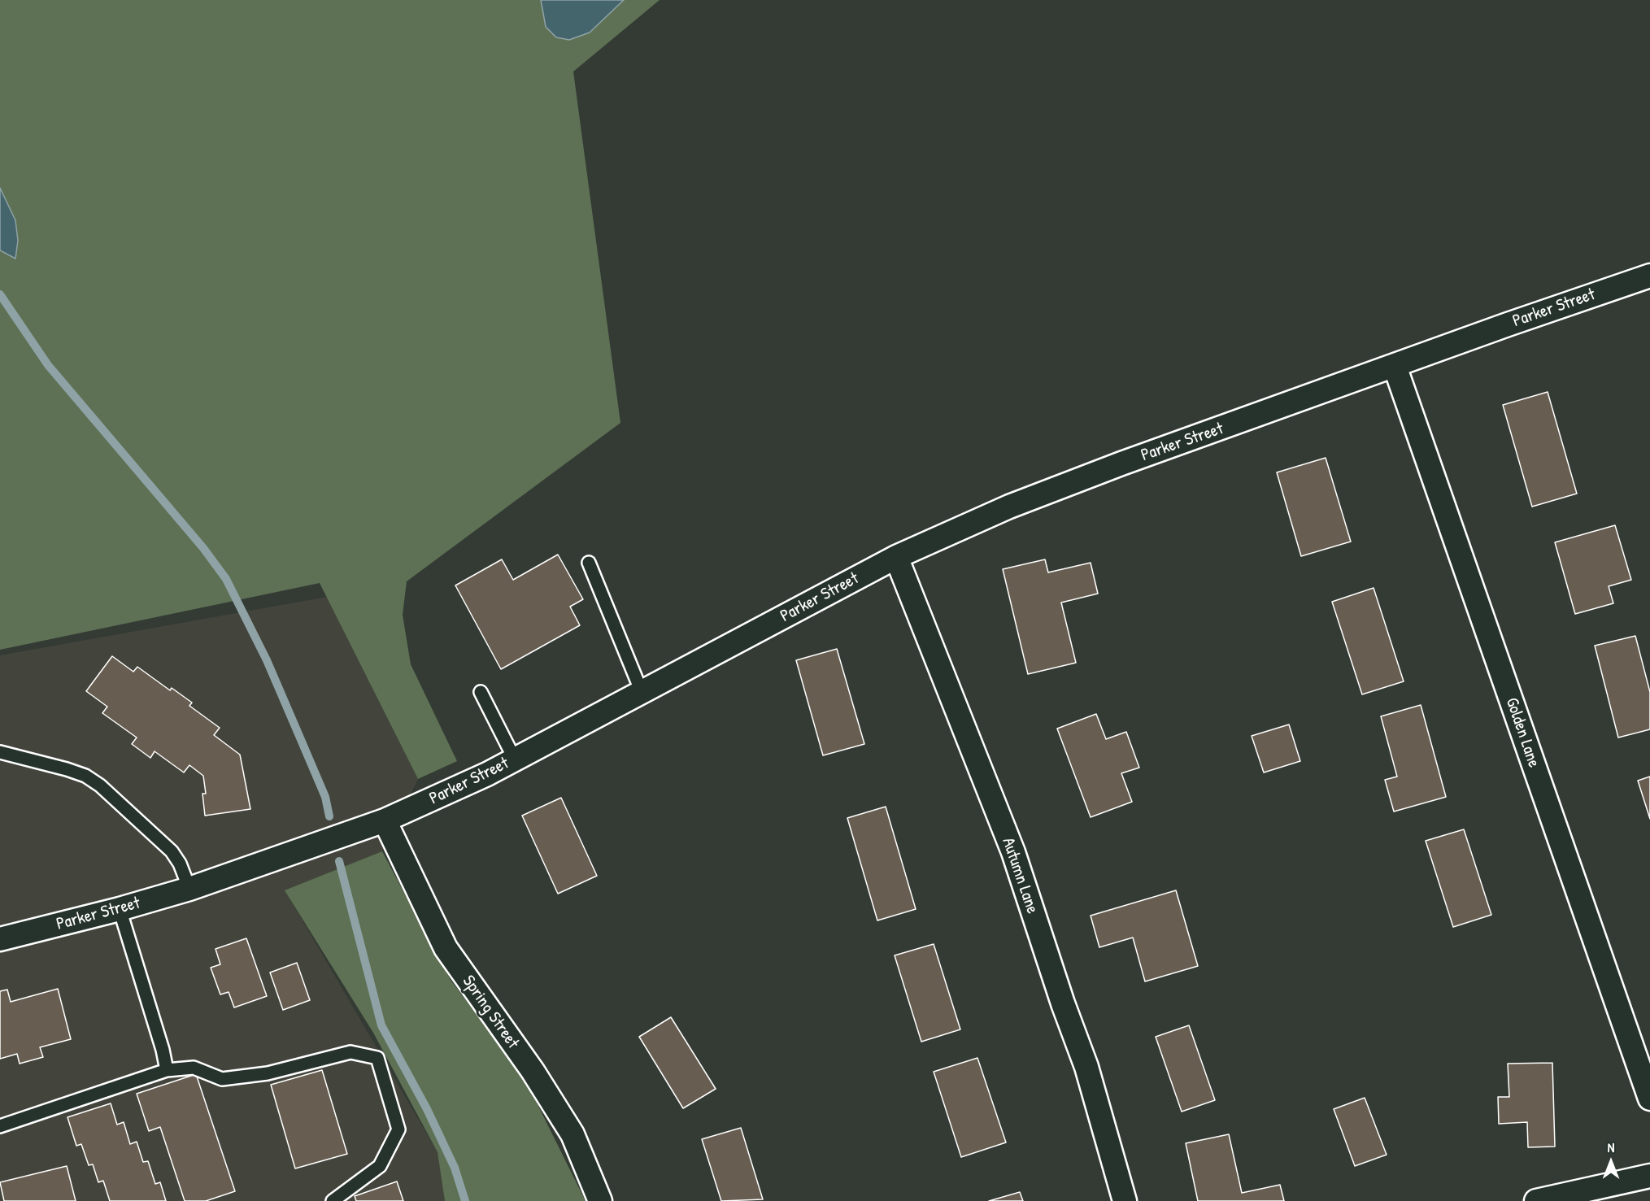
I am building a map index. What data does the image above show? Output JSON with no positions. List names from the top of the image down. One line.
{"streets":{"street":["Parker Street","Golden Lane","Autumn Lane","Spring Street"]},"crossings":[["Parker Street","Golden Lane"],["Parker Street","Autumn Lane"],["Parker Street","Spring Street"]],"north":"top"}
